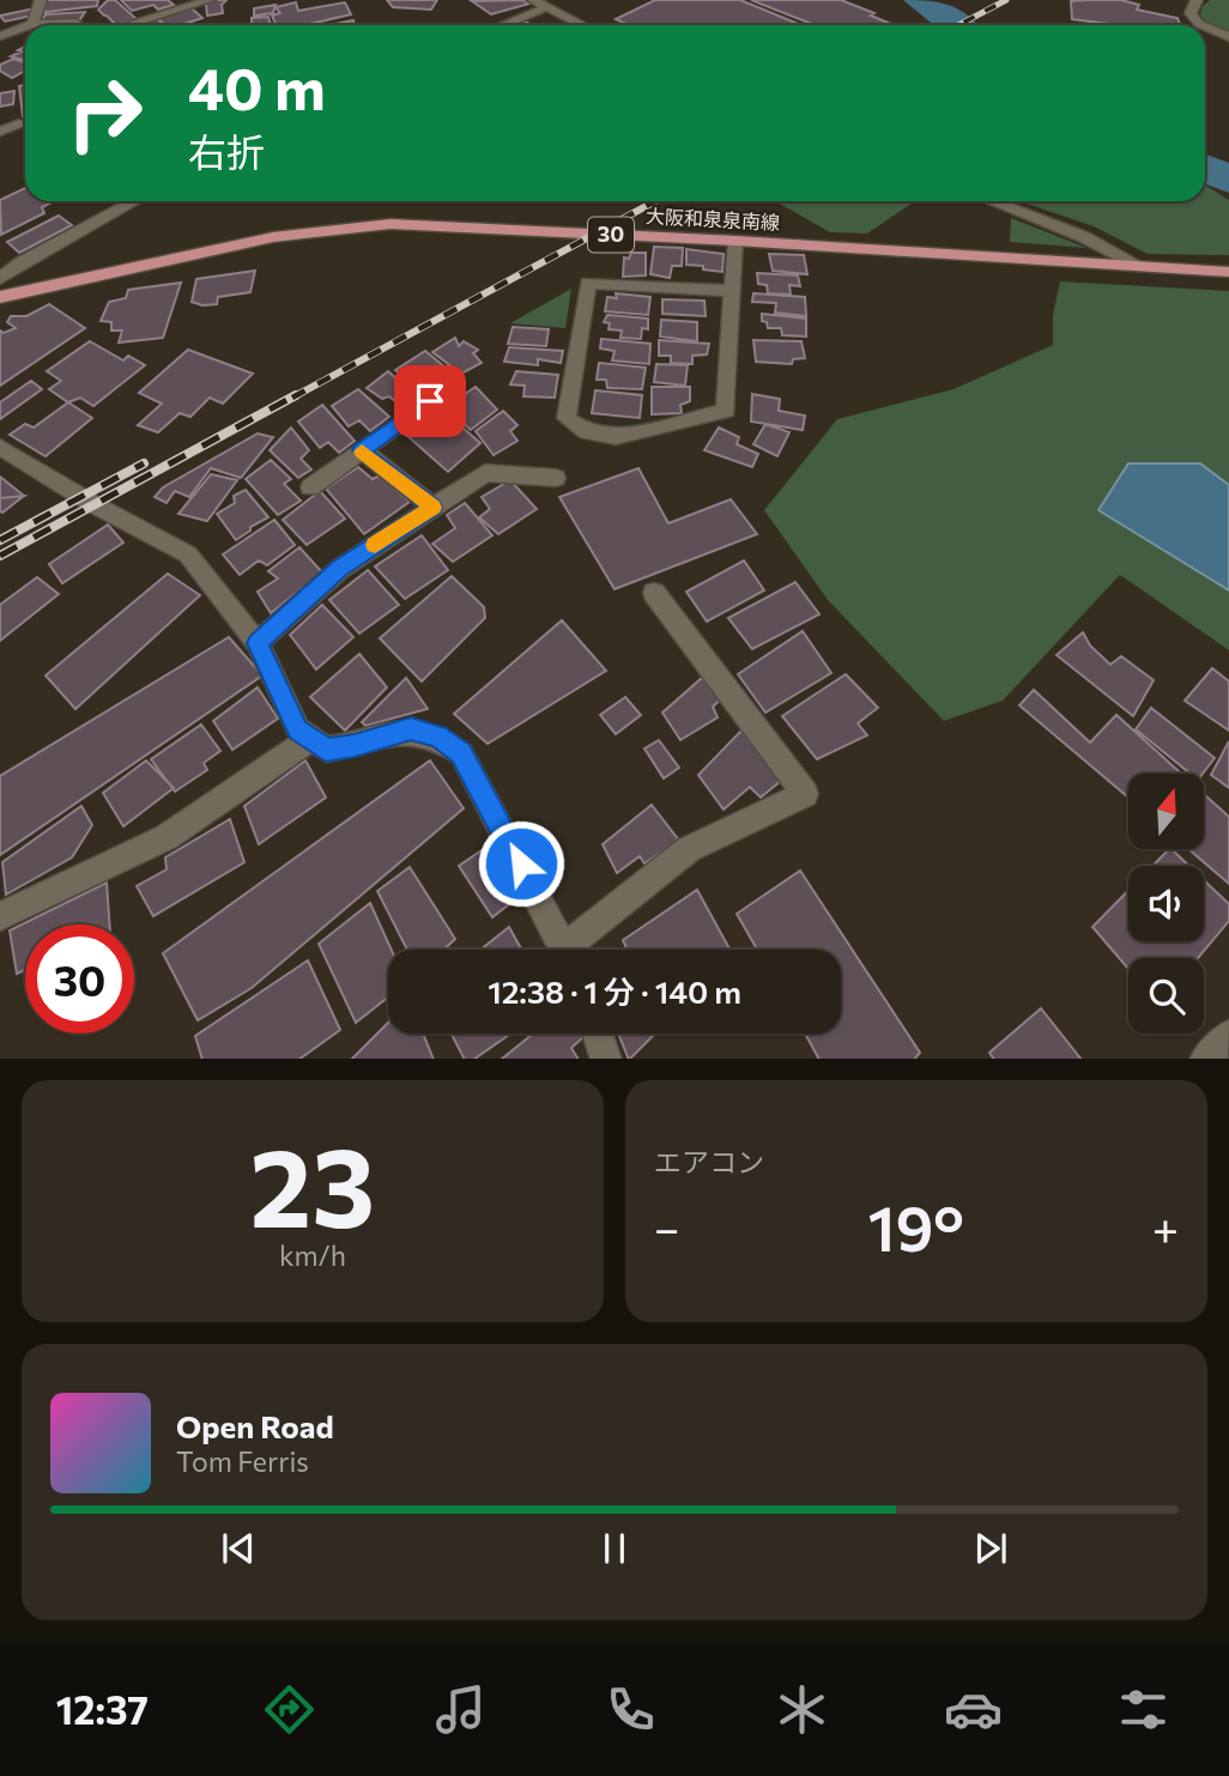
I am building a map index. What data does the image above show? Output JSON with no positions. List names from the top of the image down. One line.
{"streets":{"main road":["大阪和泉泉南線","30"]},"north":"top","page":{"turn":["40 m","右折"],"limit":"30","trip":"12:38 · 1 分 · 140 m","tile":[["23","km/h"],"エアコン"],"heat":["−","19°","+"],"song":["Open Road","Tom Ferris"],"tabs":"12:37"}}
